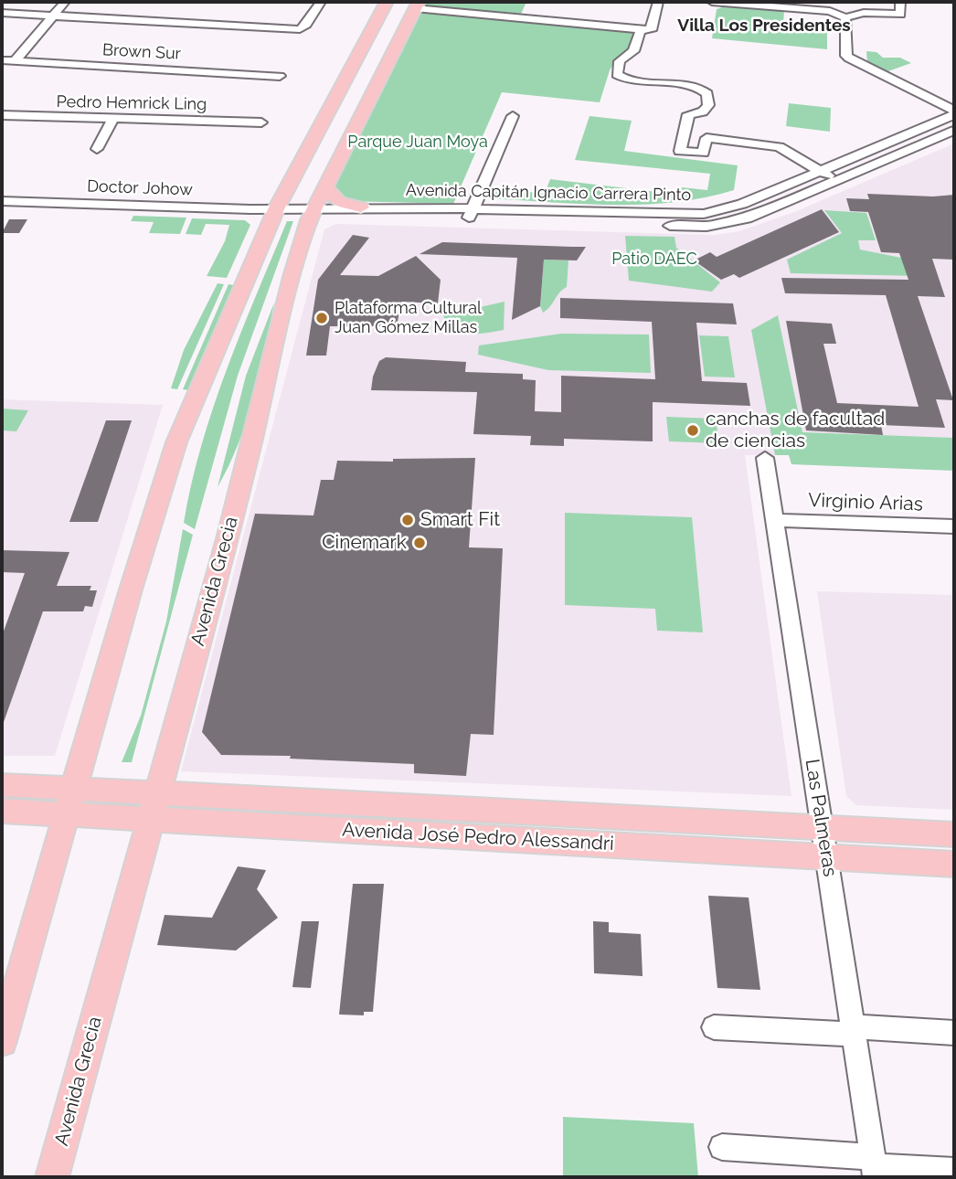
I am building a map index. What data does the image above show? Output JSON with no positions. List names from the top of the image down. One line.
{"streets":{"main road":["Avenida Grecia","Avenida José Pedro Alessandri"],"street":["Brown Sur","Pedro Hemrick Ling","Doctor Johow","Avenida Capitán Ignacio Carrera Pinto","Virginio Arias","Las Palmeras"]},"crossings":[["Doctor Johow","Avenida Capitán Ignacio Carrera Pinto"],["Avenida Capitán Ignacio Carrera Pinto","Avenida Grecia"],["Virginio Arias","Las Palmeras"],["Avenida Grecia","Avenida José Pedro Alessandri"],["Las Palmeras","Avenida José Pedro Alessandri"]],"districts":["Villa Los Presidentes"],"parks":["Parque Juan Moya","Patio DAEC"],"places":["Plataforma Cultural Juan Gómez Millas","canchas de facultad de ciencias","Smart Fit","Cinemark"]}
